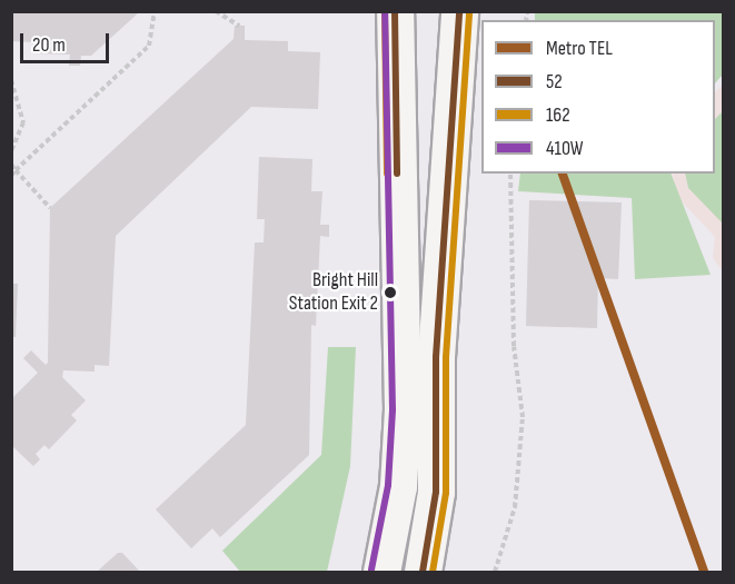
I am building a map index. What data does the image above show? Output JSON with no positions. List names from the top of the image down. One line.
{"places":["Bright Hill Station Exit 2"],"lines":["transit line 52","transit line 162","transit line 410W","metro line TEL"],"legend":["Metro TEL","52","162","410W"],"scale_bar":"20 m"}
